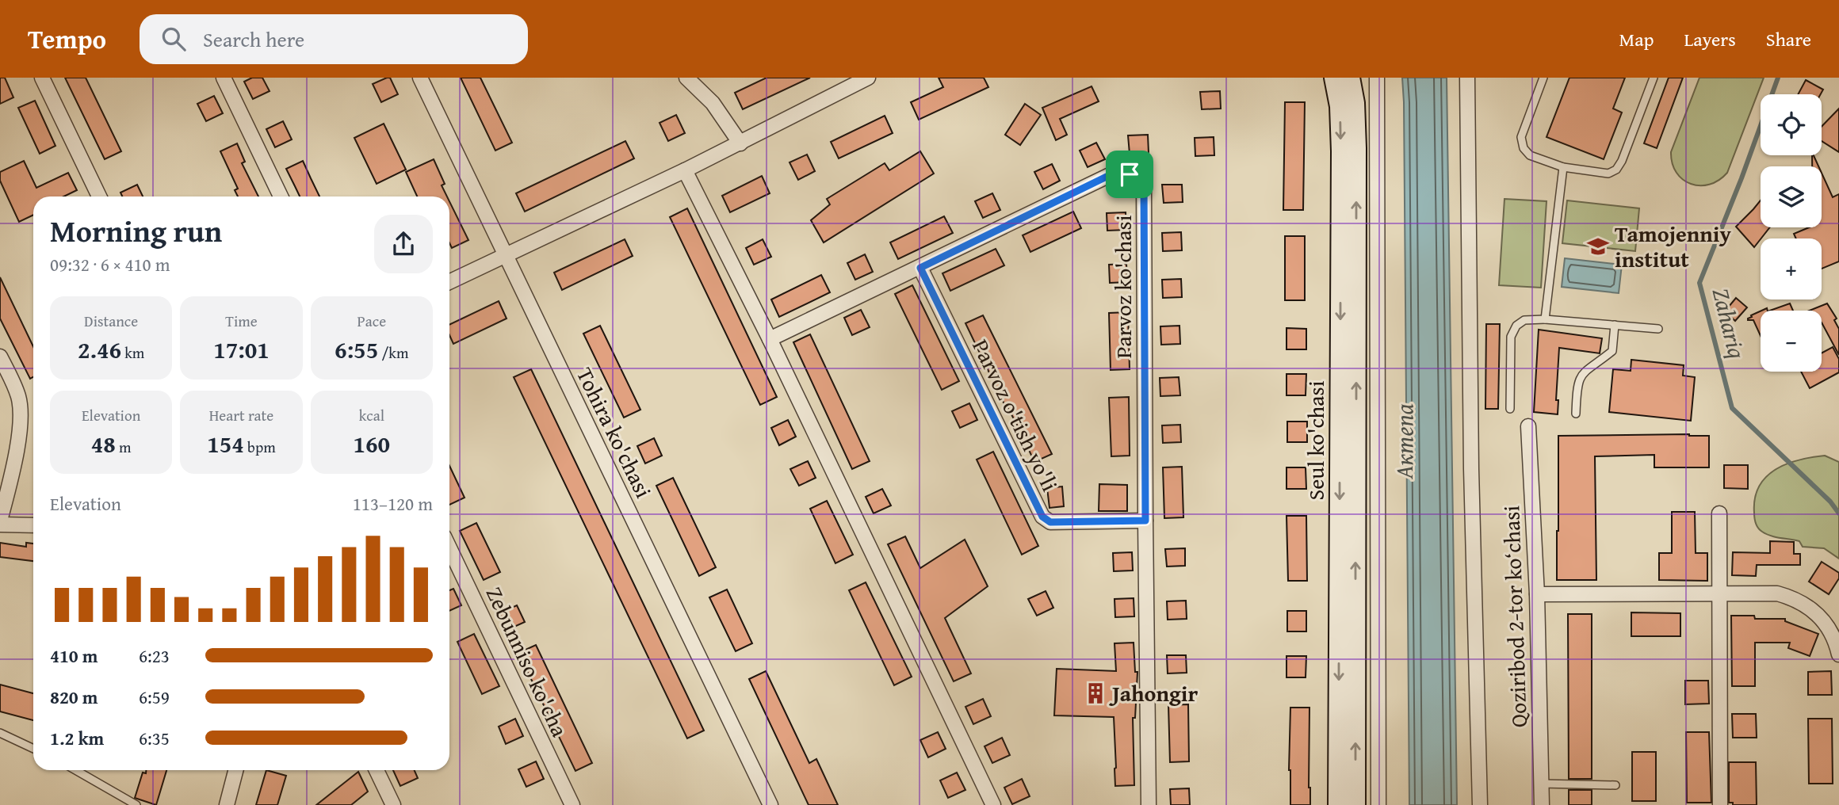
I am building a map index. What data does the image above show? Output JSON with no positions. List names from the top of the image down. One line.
{"streets":{"main road":["Seul ko'chasi"],"street":["Parvoz ko'chasi","Parvoz o'tish yo'li","Tohira ko'chasi","Qoziribod 2-tor ko‘chasi","Zebunniso ko'cha"]},"crossings":[["Parvoz ko'chasi","Parvoz o'tish yo'li"]],"water":["Zahariq","Актепа"],"places":{"school or university":["Tamojenniy institut"],"building":["Jahongir"]},"page":{"header":"Tempo","search":"Search here","nav":["Map","Layers","Share"],"map_buttons":["+","−"],"heading":["Morning run","09:32 · 6 × 410 m"],"stats":[["Distance","2.46 km"],["Time","17:01"],["Pace","6:55 /km"],["Elevation","48 m"],["Heart rate","154 bpm"],["kcal","160"]],"chart":["Elevation","113–120 m"],"list":[{"name":"410 m","note":"6:23"},{"name":"820 m","note":"6:59"},{"name":"1.2 km","note":"6:35"}]}}
